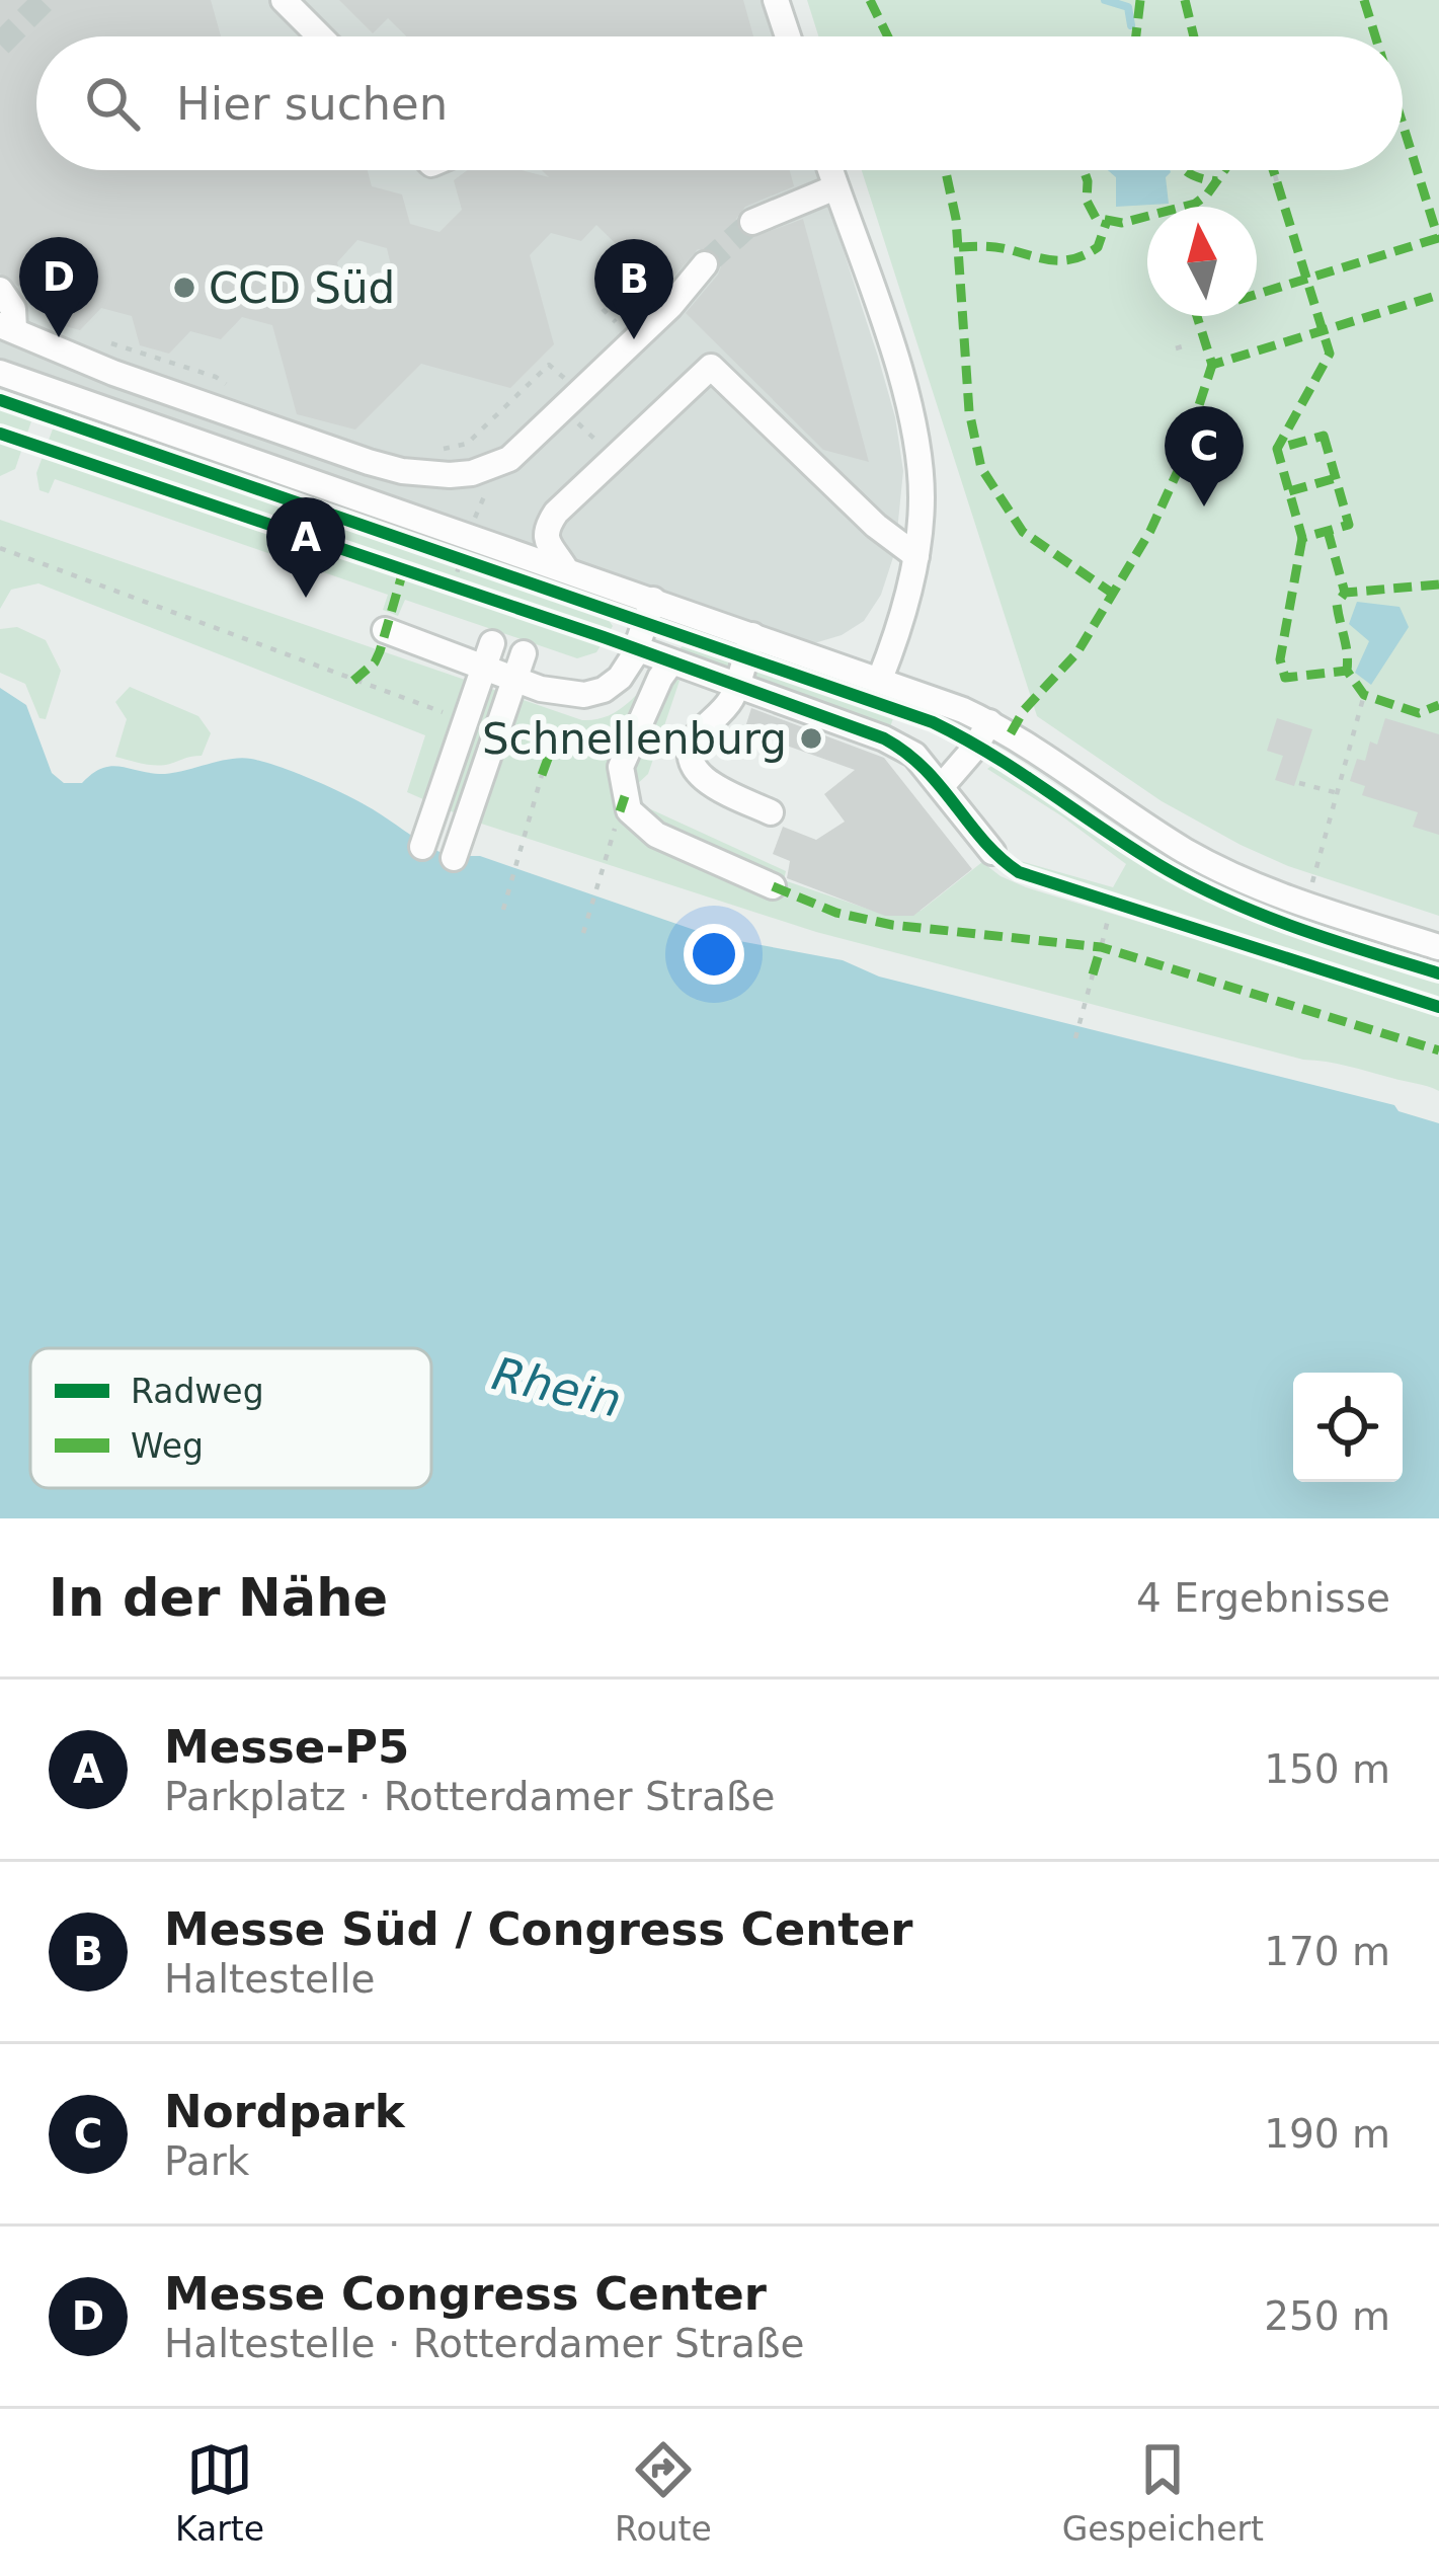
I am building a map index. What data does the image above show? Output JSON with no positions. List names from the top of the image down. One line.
{"water":["Rhein"],"places":["CCD Süd","Schnellenburg"],"legend":["Radweg","Weg"],"north":"top","page":{"search":"Hier suchen","pins":["D","B","C","A"],"heading":["In der Nähe","4 Ergebnisse"],"list":[{"mark":"A","name":"Messe-P5","note":"Parkplatz · Rotterdamer Straße","value":"150 m"},{"mark":"B","name":"Messe Süd / Congress Center","note":"Haltestelle","value":"170 m"},{"mark":"C","name":"Nordpark","note":"Park","value":"190 m"},{"mark":"D","name":"Messe Congress Center","note":"Haltestelle · Rotterdamer Straße","value":"250 m"}],"nav":["Karte","Route","Gespeichert"]}}
